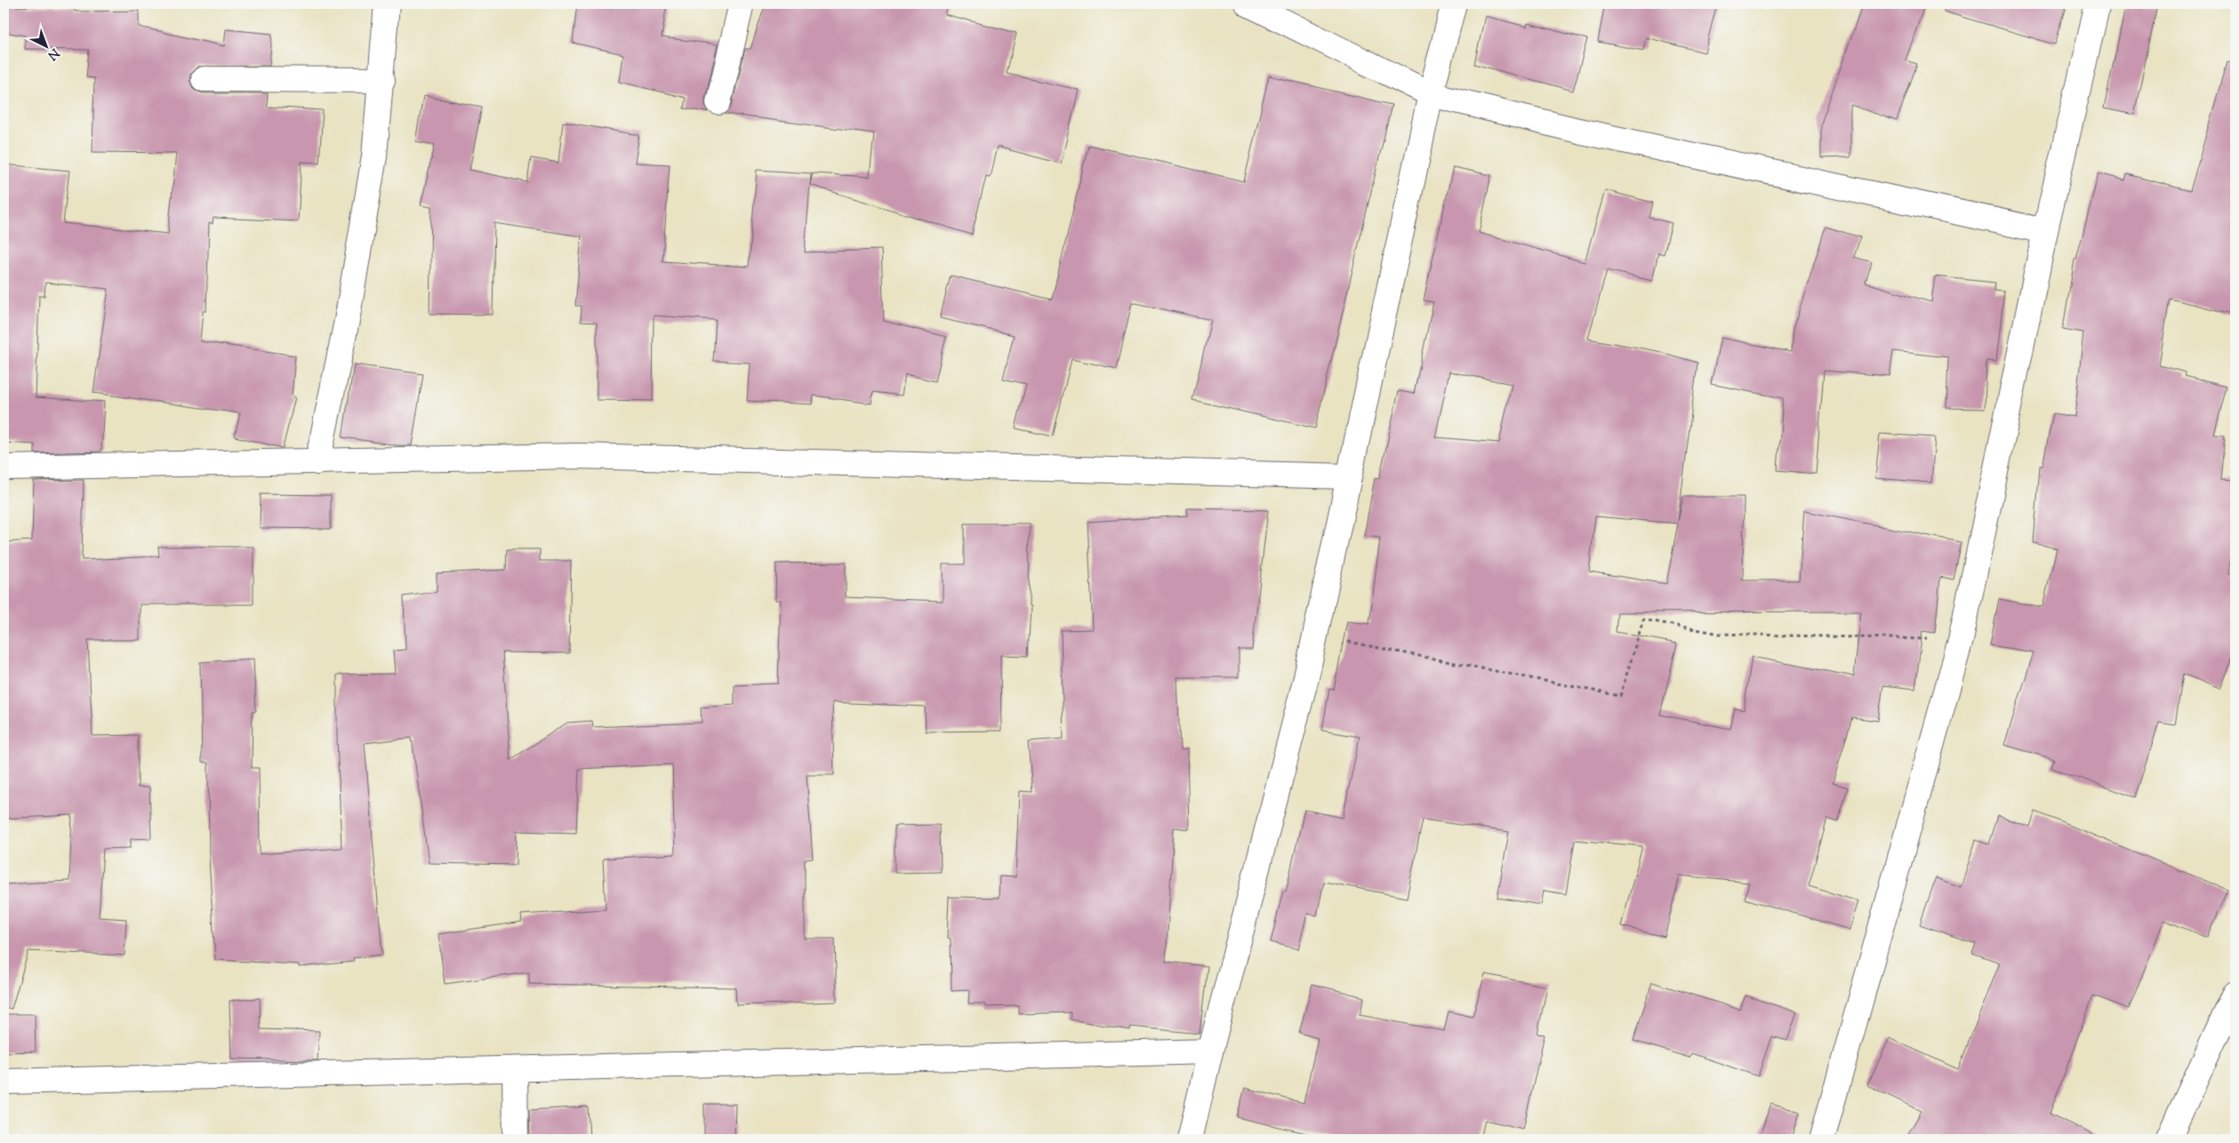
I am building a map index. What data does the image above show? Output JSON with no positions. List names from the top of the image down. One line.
{"north":"bottom right"}
